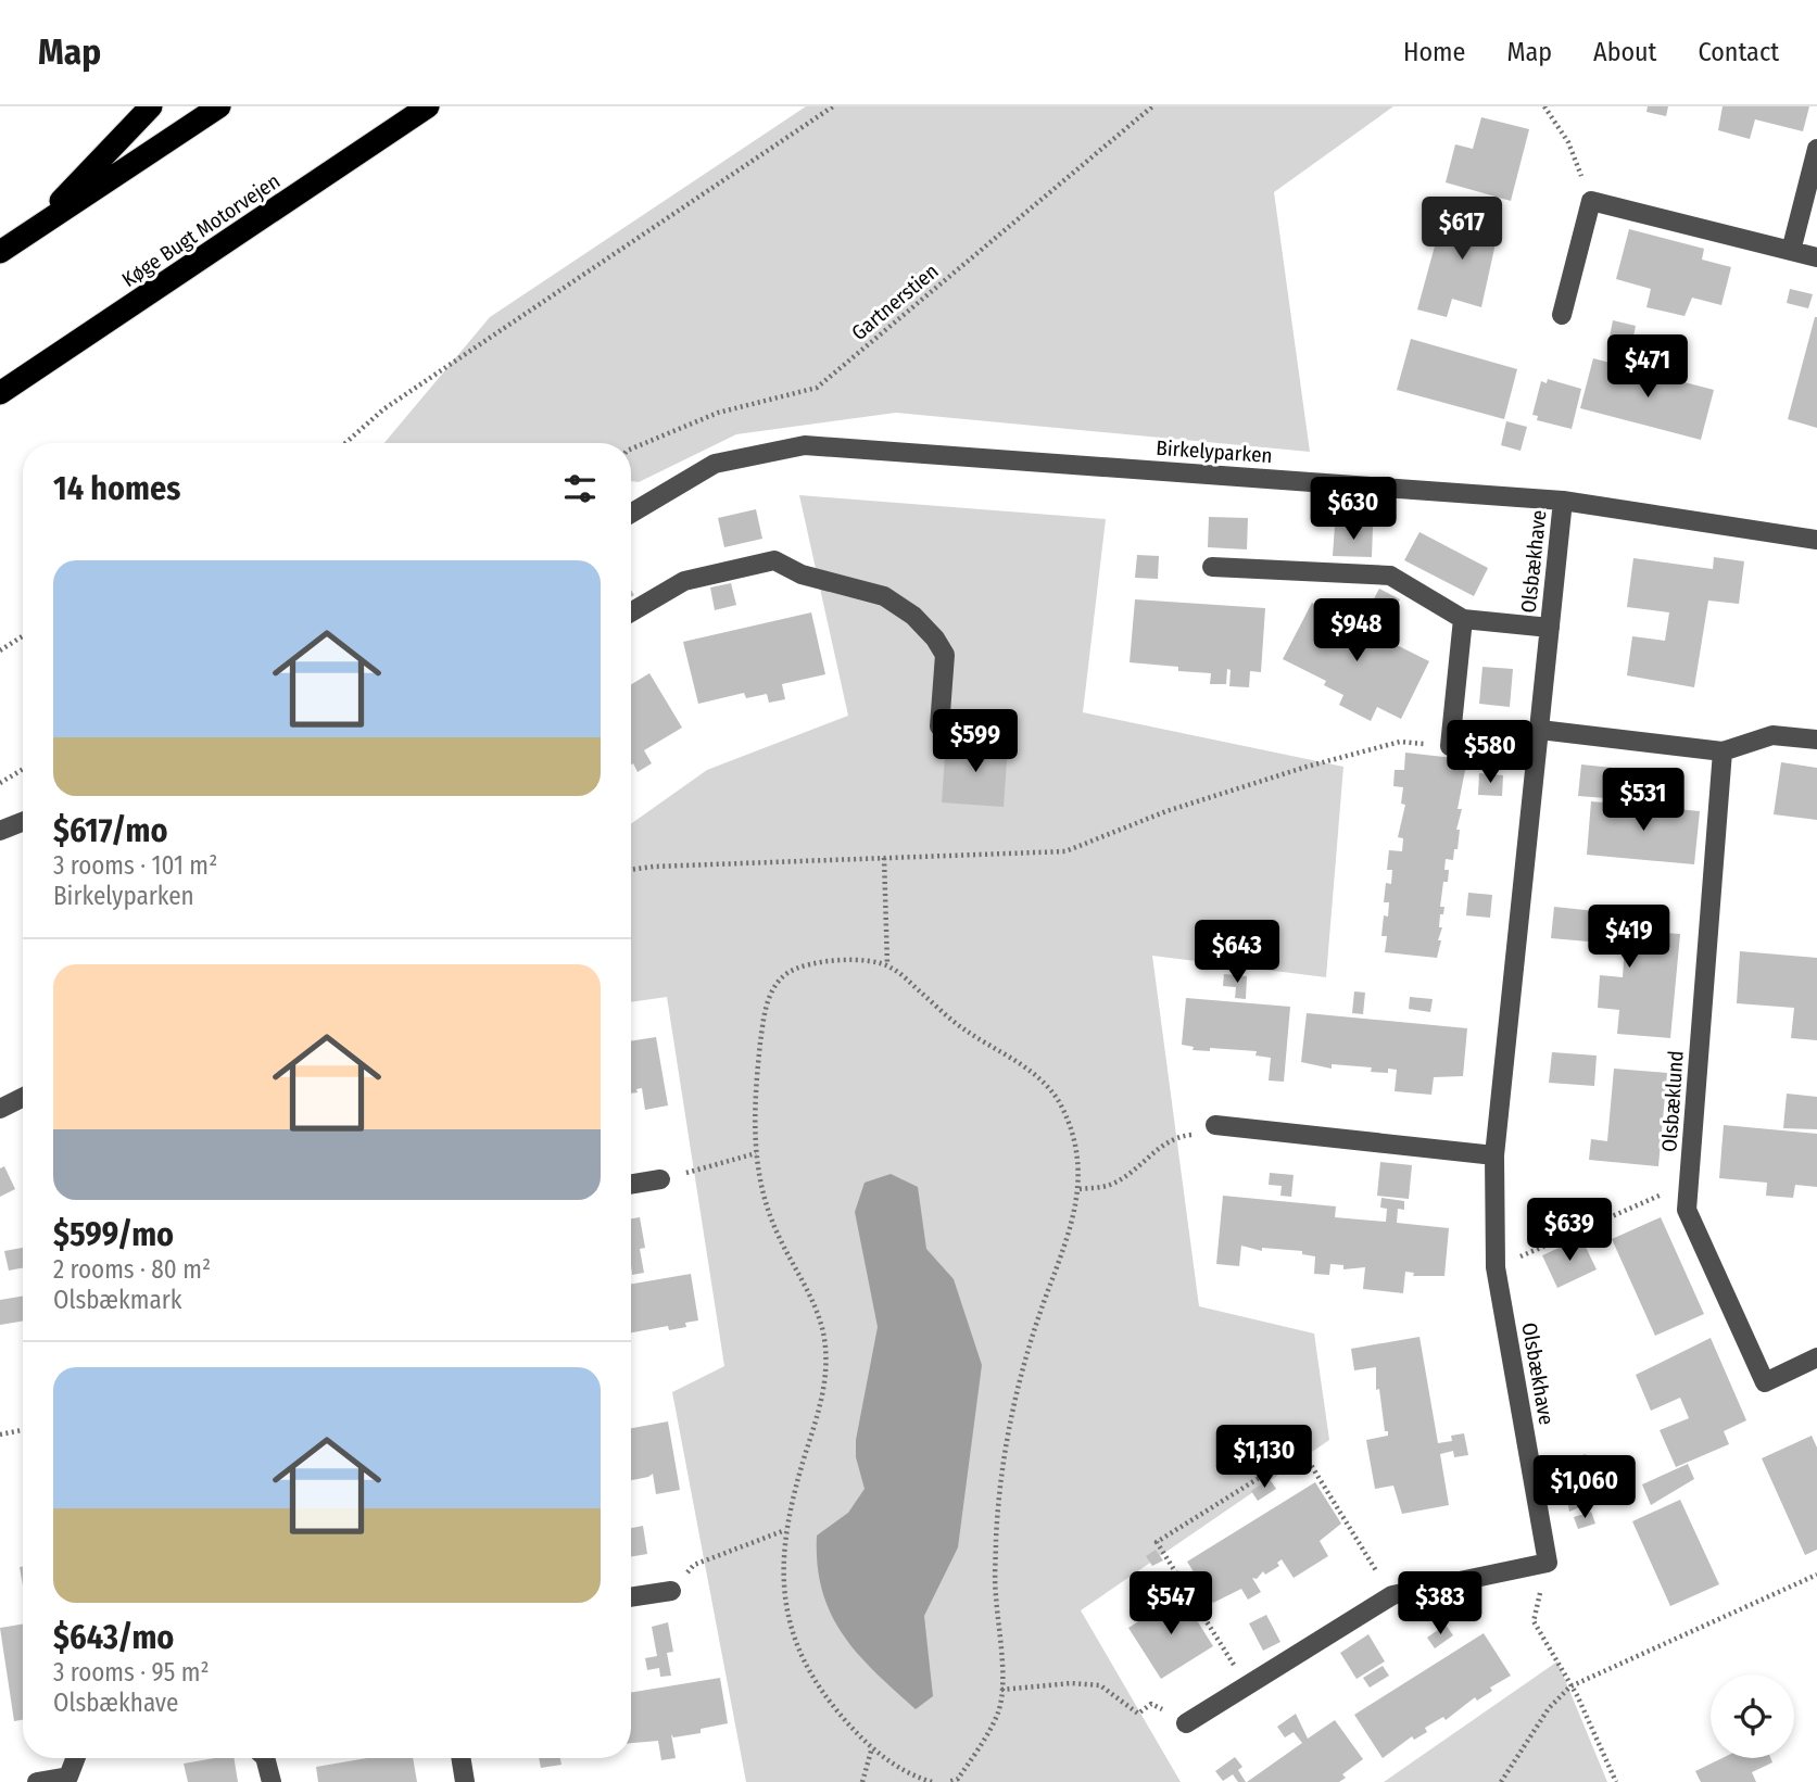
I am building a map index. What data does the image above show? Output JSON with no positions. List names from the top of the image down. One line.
{"streets":{"highway":["Køge Bugt Motorvejen"],"street":["Birkelyparken","Olsbækhave","Olsbæklund"],"path":["Gartnerstien"]},"crossings":[["Birkelyparken","Olsbækhave"]],"page":{"header":"Map","nav":["Home","Map","About","Contact"],"price":["$617","$471","$630","$948","$599","$580","$531","$419","$643","$639","$1,130","$1,060","$547","$383"],"heading":"14 homes","list":[{"name":"$617/mo","note":"3 rooms · 101 m² · Birkelyparken"},{"name":"$599/mo","note":"2 rooms · 80 m² · Olsbækmark"},{"name":"$643/mo","note":"3 rooms · 95 m² · Olsbækhave"}]}}
